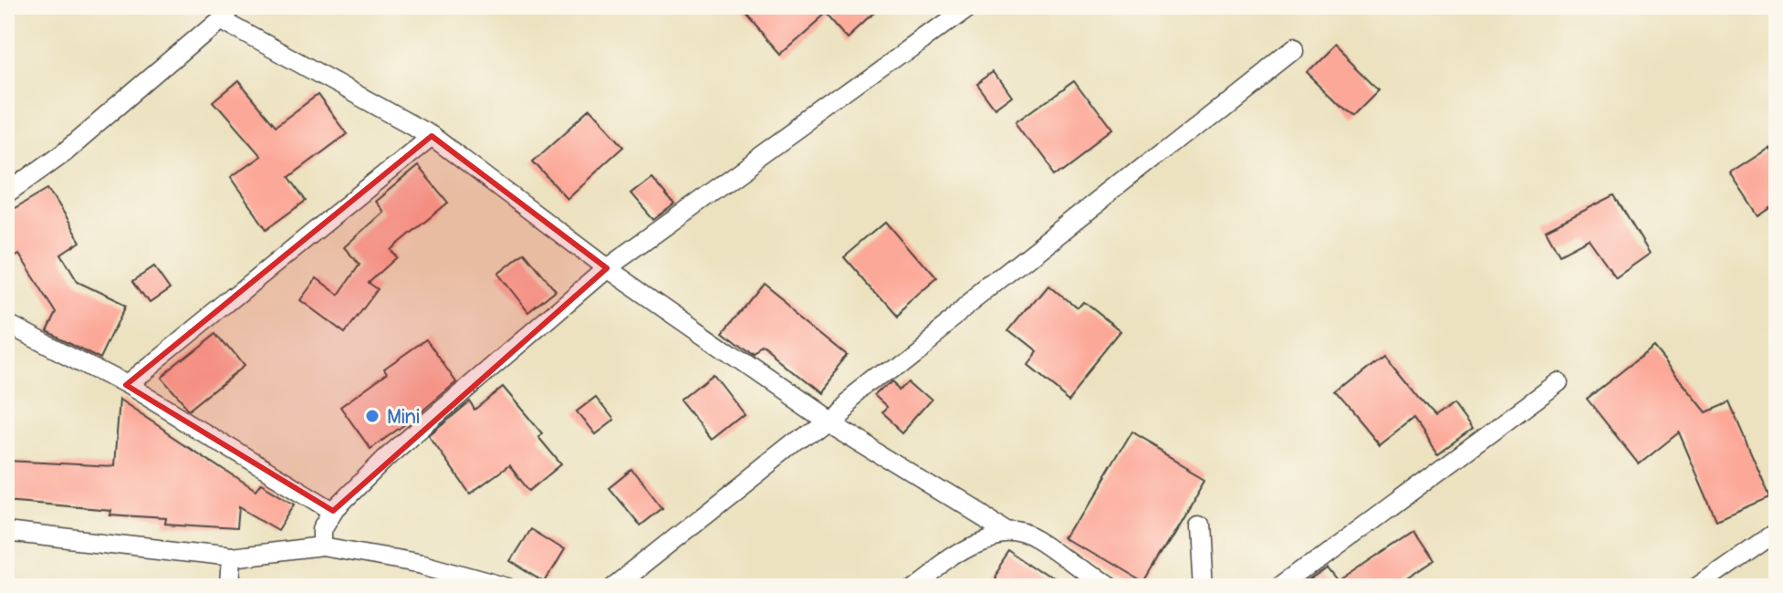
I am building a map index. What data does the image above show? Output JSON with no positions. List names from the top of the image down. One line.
{"places":["Mini"]}
